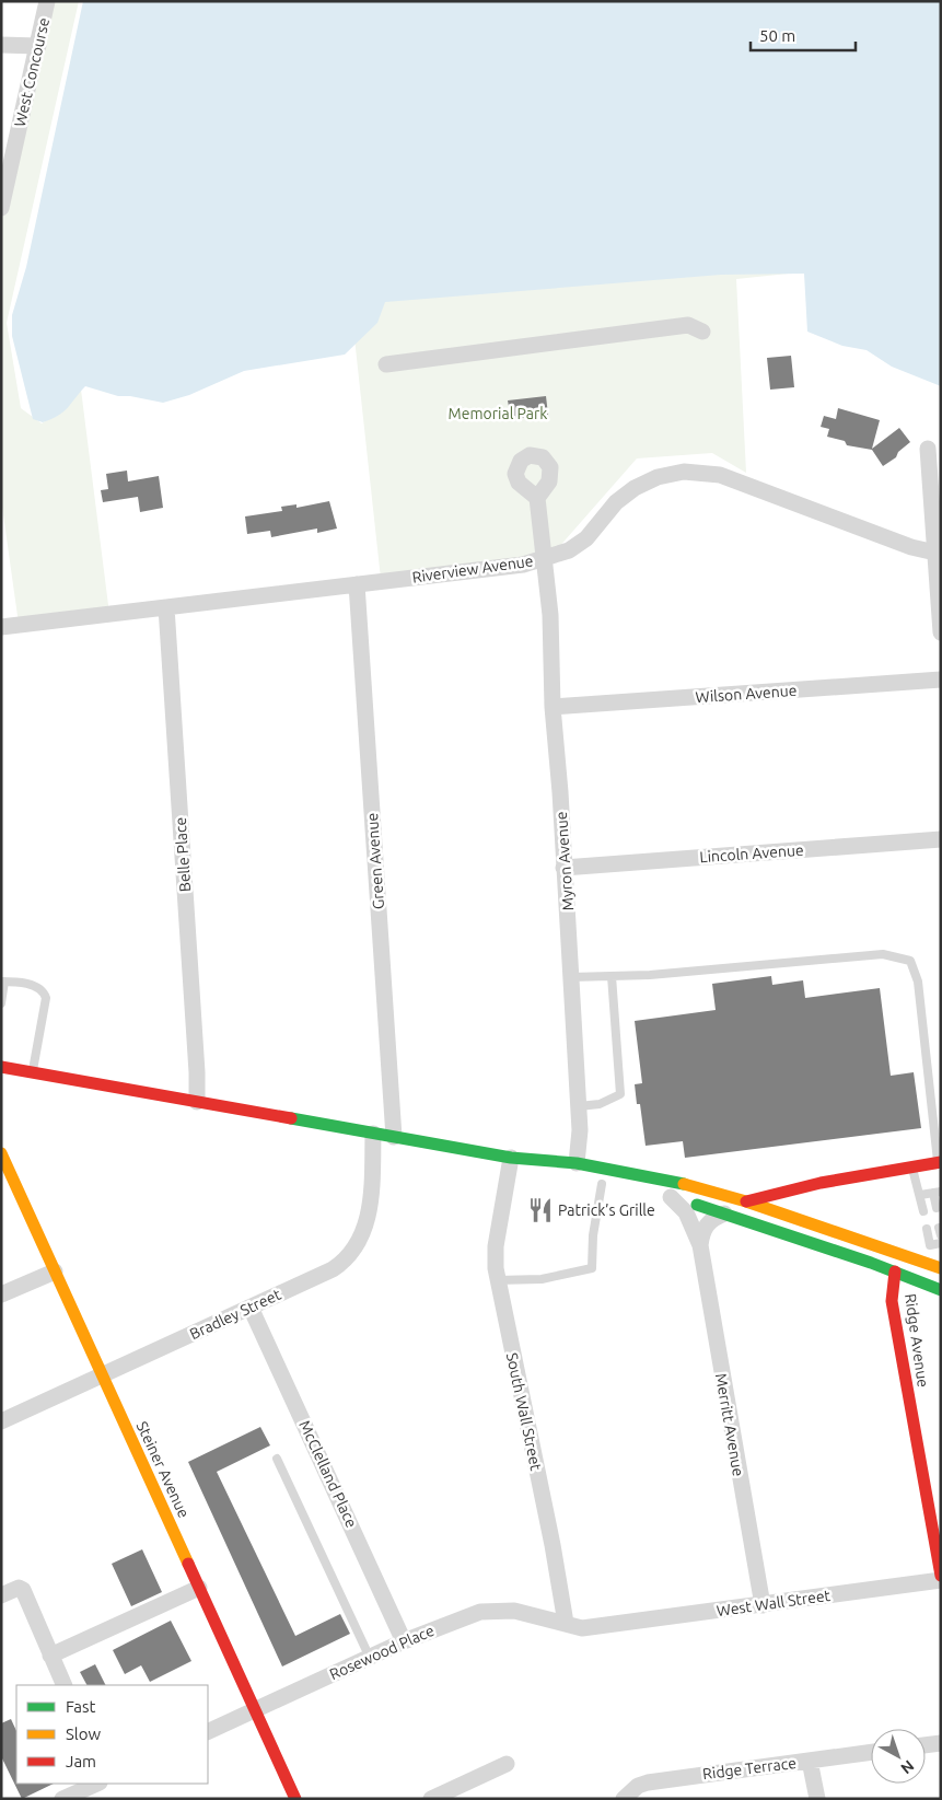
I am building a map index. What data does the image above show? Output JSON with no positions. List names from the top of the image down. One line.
{"streets":{"main road":["Ridge Avenue","Steiner Avenue"],"street":["West Concourse","Riverview Avenue","Wilson Avenue","Lincoln Avenue","Belle Place","Green Avenue","Myron Avenue","Bradley Street","South Wall Street","Merritt Avenue","McClelland Place","West Wall Street","Rosewood Place","Ridge Terrace"]},"crossings":[["Riverview Avenue","Belle Place"],["Riverview Avenue","Green Avenue"],["Riverview Avenue","Myron Avenue"],["Wilson Avenue","Myron Avenue"],["Lincoln Avenue","Myron Avenue"],["Bradley Street","Steiner Avenue"],["Bradley Street","McClelland Place"],["South Wall Street","West Wall Street"],["South Wall Street","Rosewood Place"],["Merritt Avenue","West Wall Street"],["Steiner Avenue","Rosewood Place"],["McClelland Place","Rosewood Place"],["West Wall Street","Rosewood Place"]],"parks":["Memorial Park"],"places":{"restaurant":["Patrick’s Grille"]},"legend":["Fast","Slow","Jam"],"scale_bar":"50 m","north":"bottom right"}
